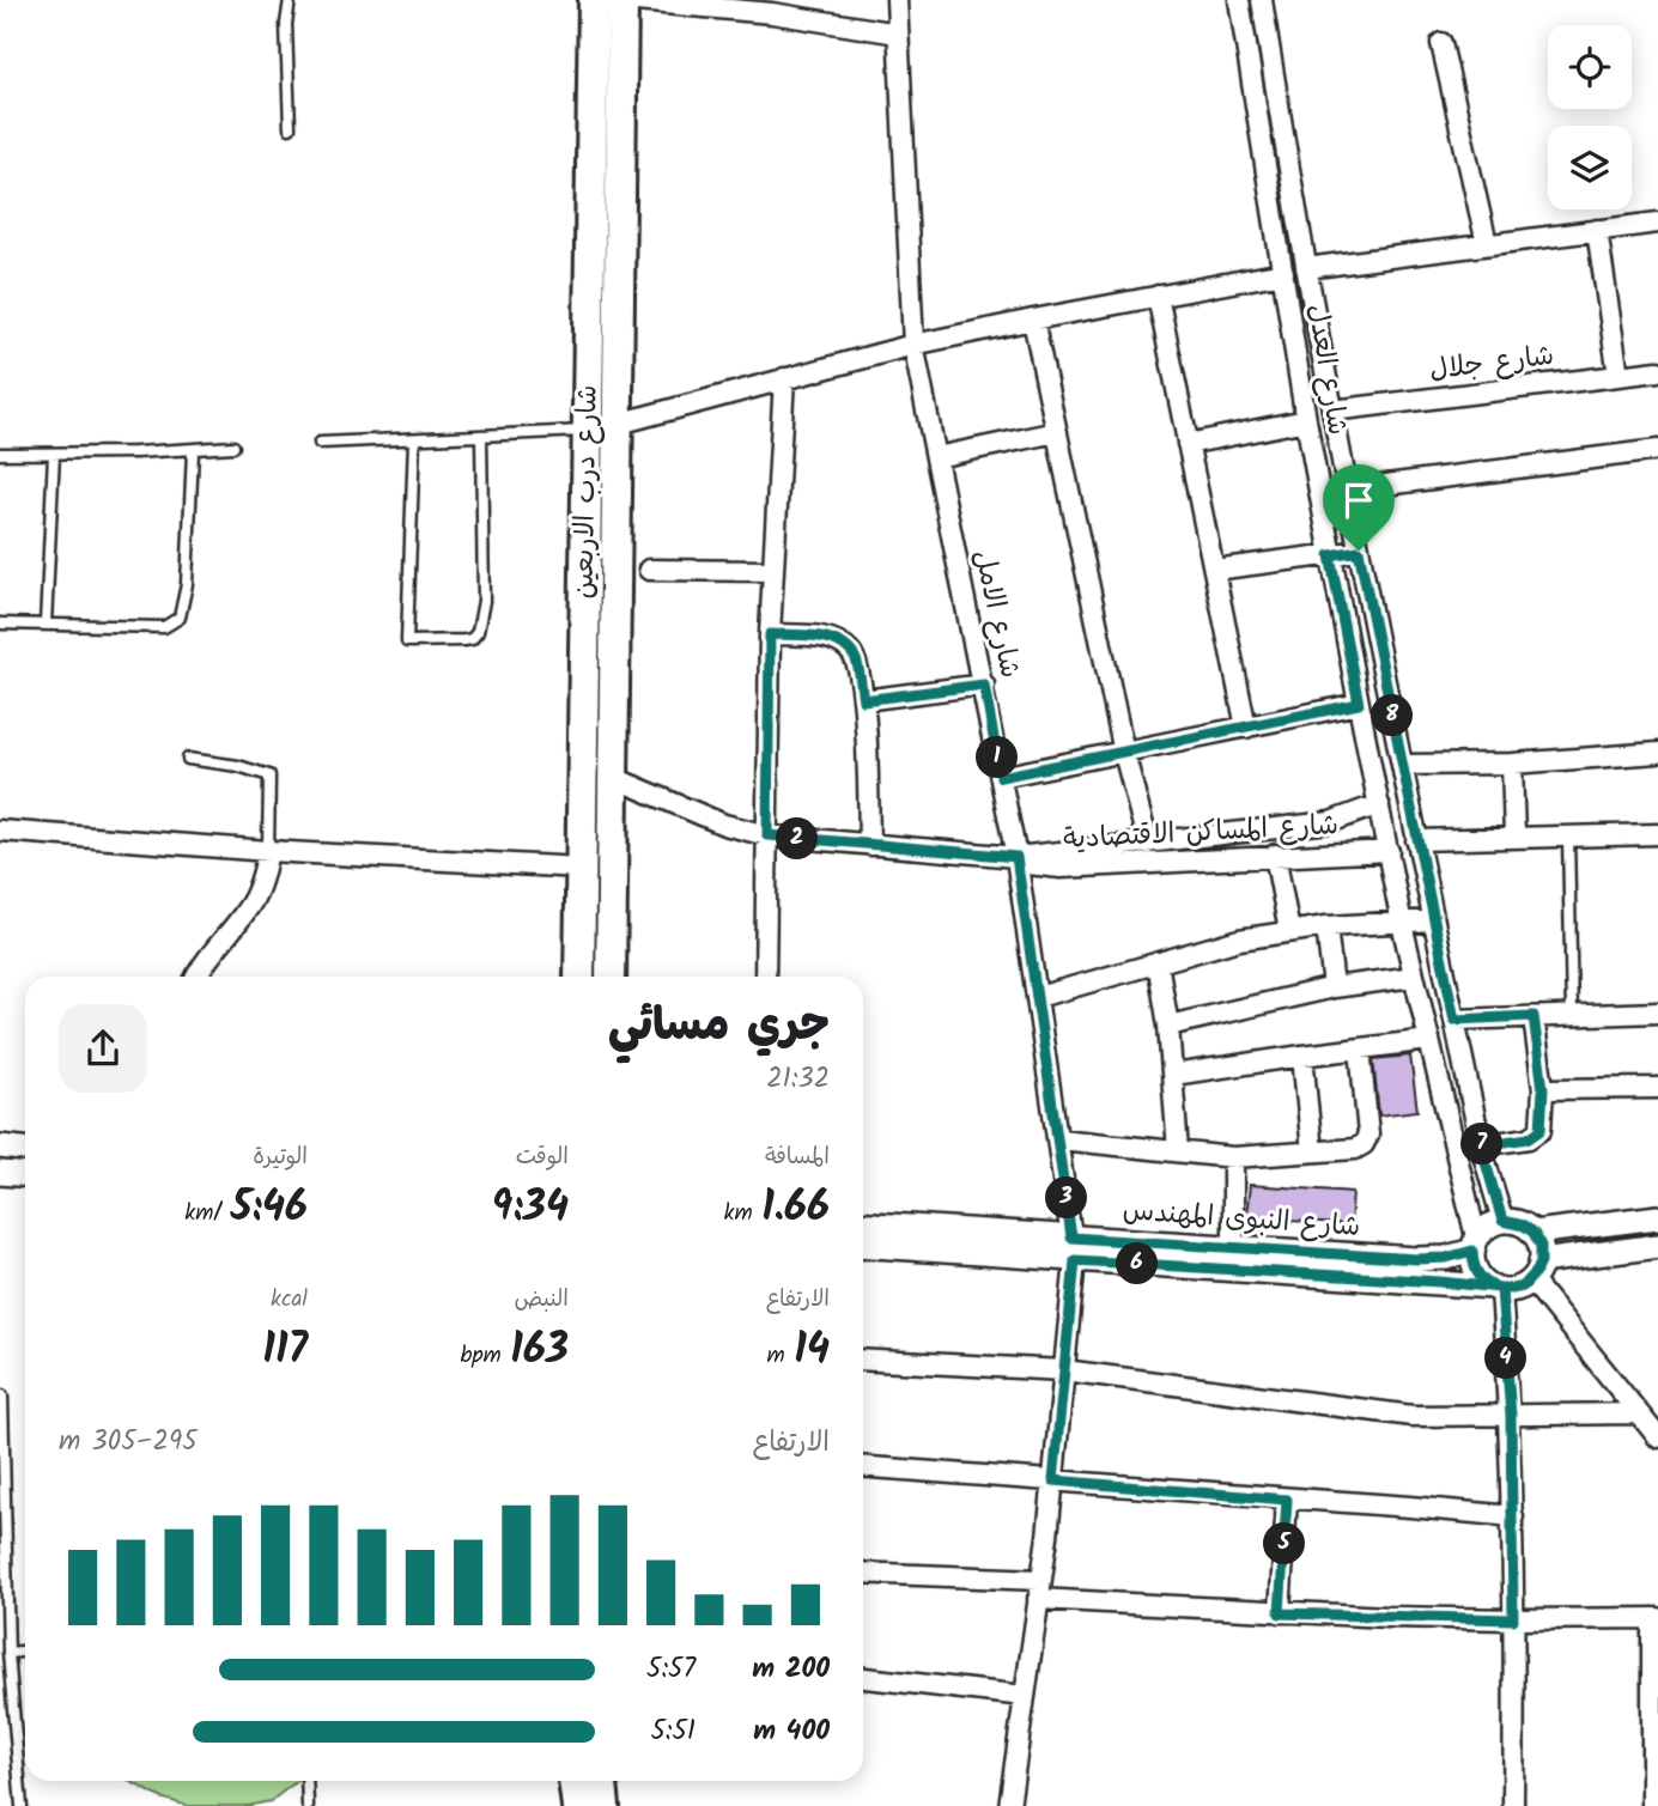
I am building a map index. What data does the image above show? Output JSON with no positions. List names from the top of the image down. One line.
{"streets":{"highway":["شارع درب الاربعين"],"street":["شارع جلال","شارع العدل","شارع الامل","شارع المساكن الاقتصادية","شارع النبوى المهندس"]},"crossings":[["شارع جلال","شارع العدل"],["شارع العدل","شارع المساكن الاقتصادية"],["شارع العدل","شارع النبوى المهندس"],["شارع درب الاربعين","شارع المساكن الاقتصادية"],["شارع الامل","شارع المساكن الاقتصادية"],["شارع الامل","شارع النبوى المهندس"]],"page":{"pins":["8","1","2","7","3","6","4","5"],"heading":["جري مسائي","21:32"],"stats":[["المسافة","1.66 km"],["الوقت","9:34"],["الوتيرة","5:46 /km"],["الارتفاع","14 m"],["النبض","163 bpm"],["kcal","117"]],"chart":["الارتفاع","295–305 m"],"list":[{"name":"200 m","note":"5:57"},{"name":"400 m","note":"5:51"}]}}
